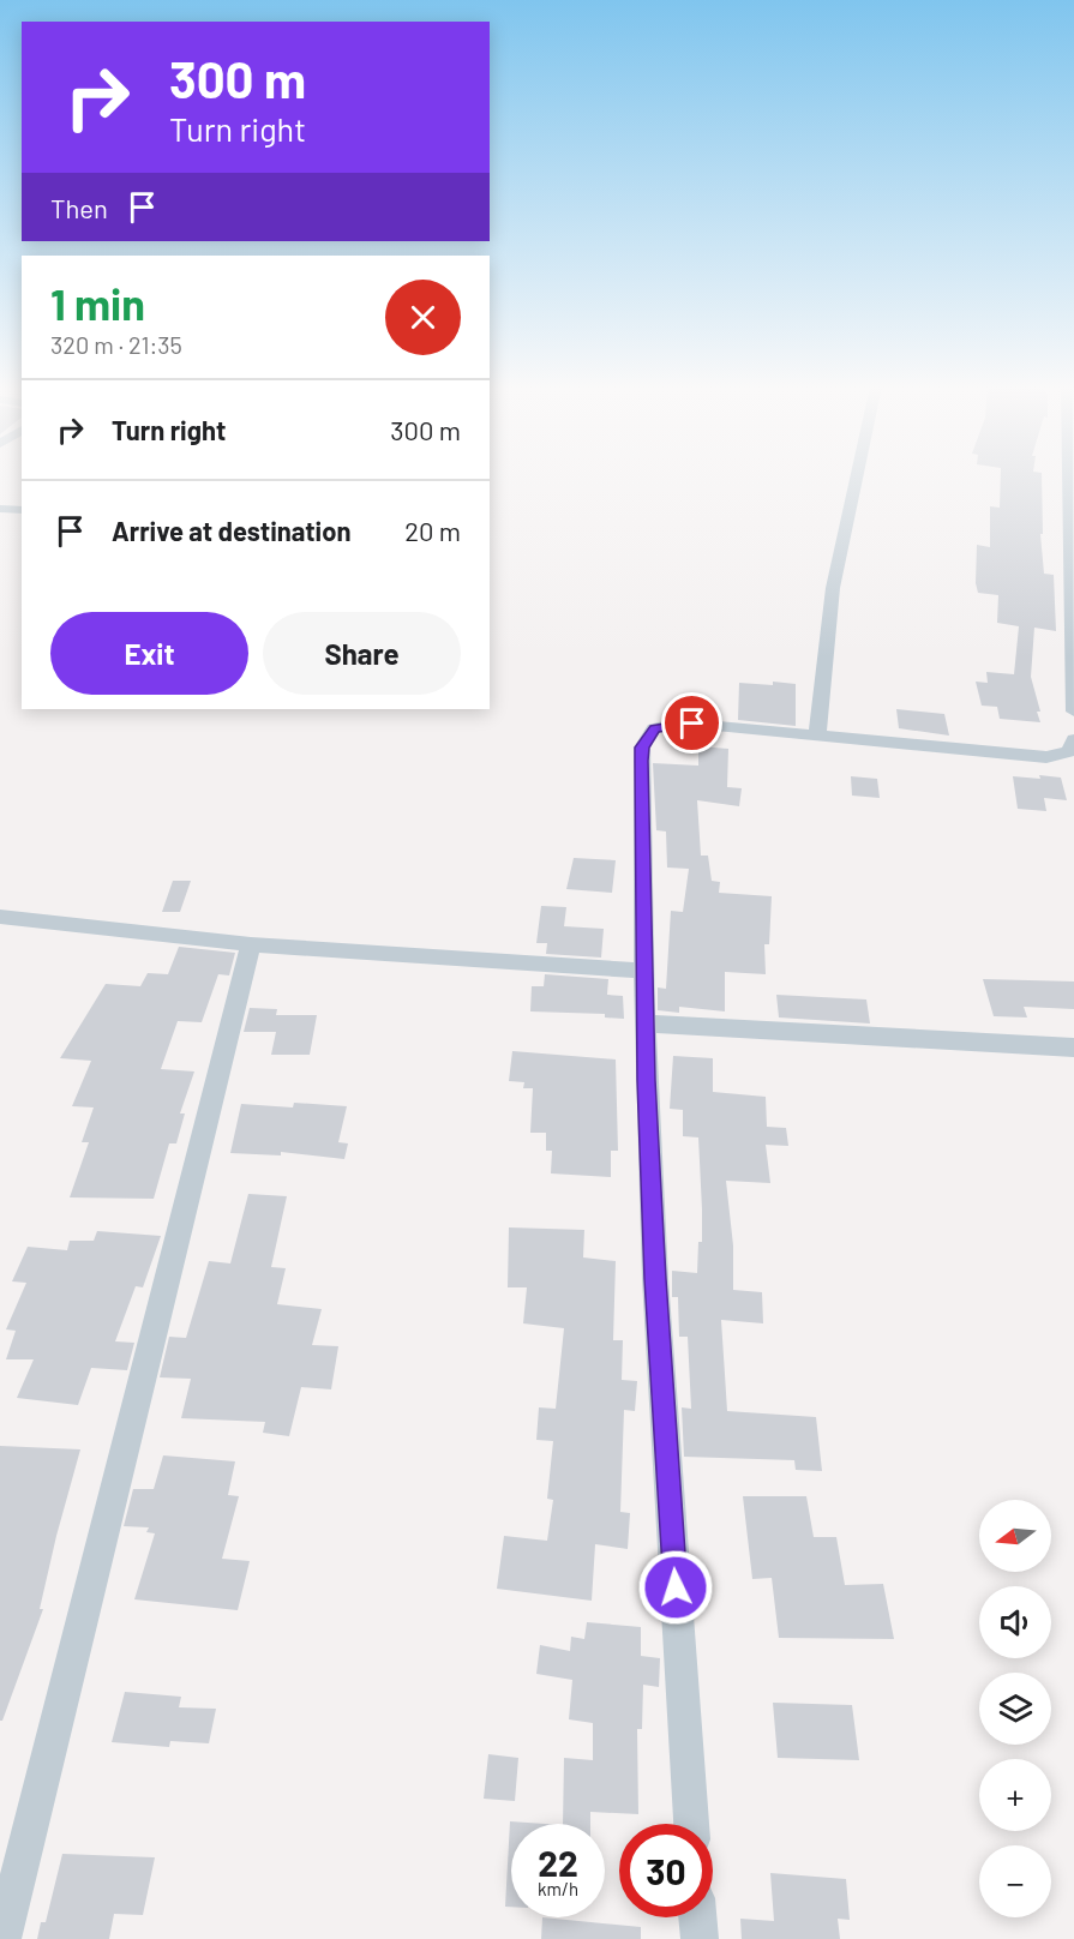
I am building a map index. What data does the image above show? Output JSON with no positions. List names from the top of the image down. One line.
{"north":"left","page":{"turn":["300 m","Turn right"],"then":"Then","heading":["1 min","320 m · 21:35"],"list":[{"name":"Turn right","value":"300 m"},{"name":"Arrive at destination","value":"20 m"}],"buttons":["Exit","Share"],"map_buttons":["+","−"],"speed":"22 km/h","limit":"30"}}
